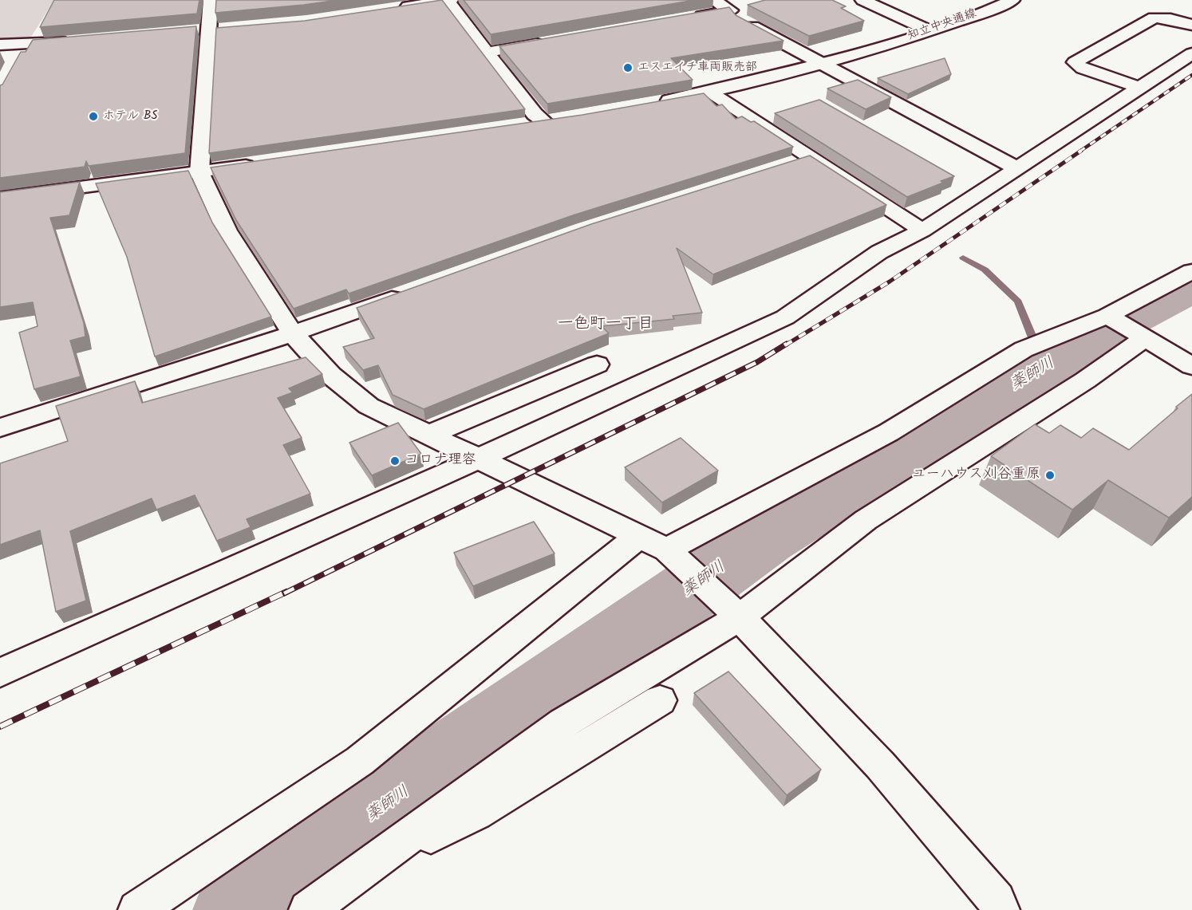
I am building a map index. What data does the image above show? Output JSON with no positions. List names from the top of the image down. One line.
{"streets":{"street":["知立中央通線"]},"districts":["一色町一丁目"],"water":["薬師川"],"places":["エスエイチ車両販売部","ホテル BS","コロナ理容","ユーハウス刈谷重原"]}
